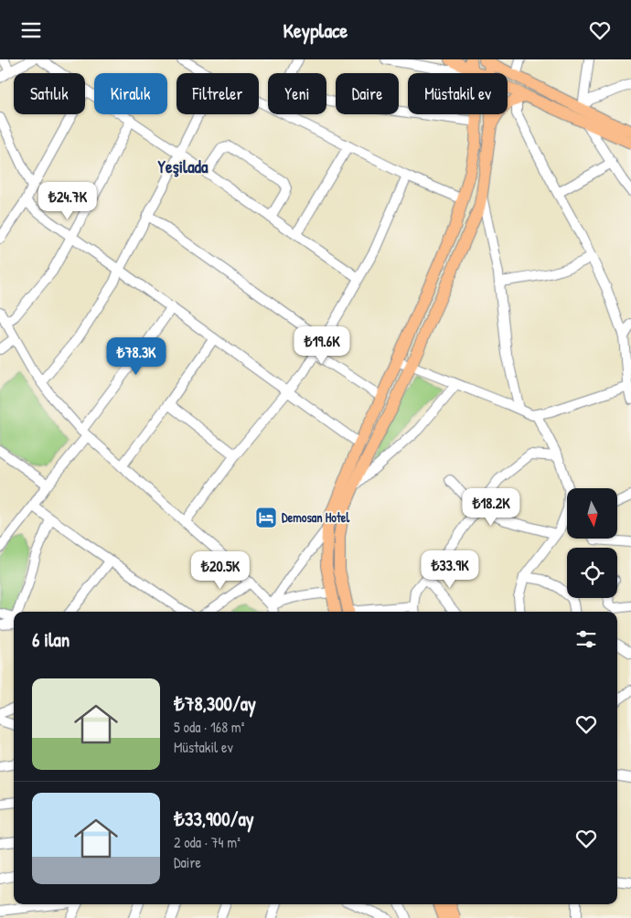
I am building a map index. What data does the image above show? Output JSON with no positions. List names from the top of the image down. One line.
{"districts":["Yeşilada"],"places":{"hotel":["Demosan Hotel"]},"north":"bottom","page":{"header":"Keyplace","chip":["Satılık","Kiralık","Filtreler","Yeni","Daire","Müstakil ev"],"price":["₺24.7K","₺19.6K","₺78.3K","₺18.2K","₺33.9K","₺20.5K"],"heading":"6 ilan","list":[{"name":"₺78,300/ay","note":"5 oda · 168 m² · Müstakil ev"},{"name":"₺33,900/ay","note":"2 oda · 74 m² · Daire"}]}}
